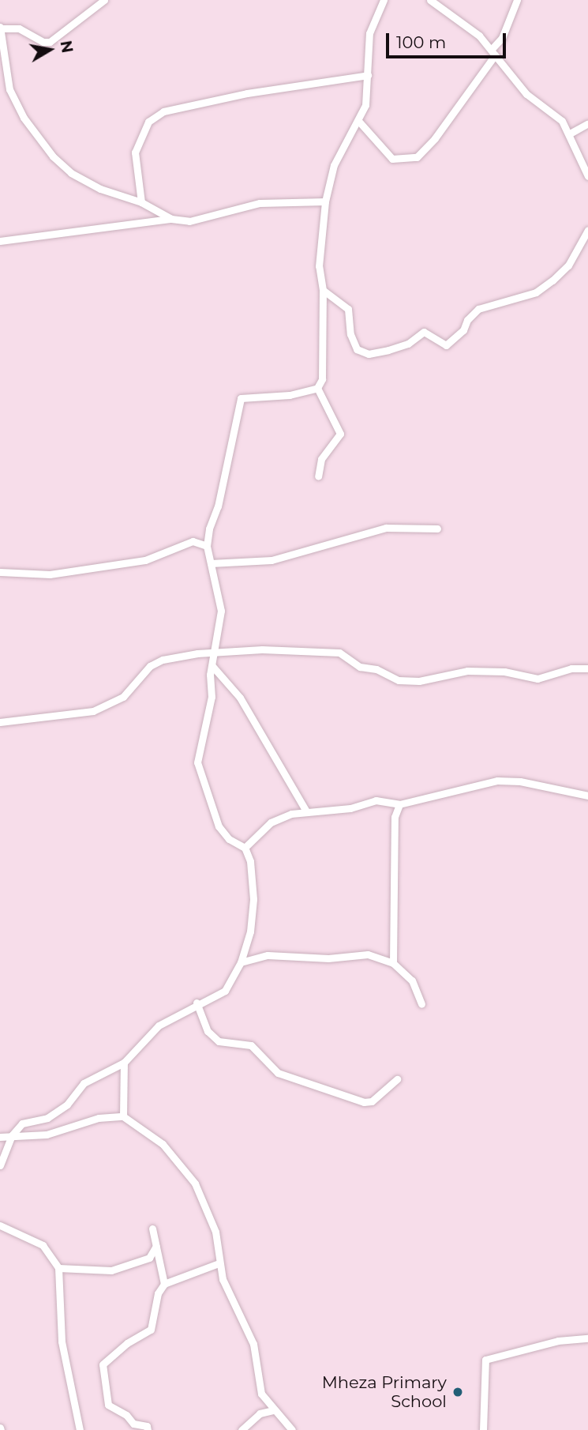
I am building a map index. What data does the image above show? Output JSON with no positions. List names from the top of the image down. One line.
{"places":["Mheza Primary School"],"scale_bar":"100 m","north":"right"}
